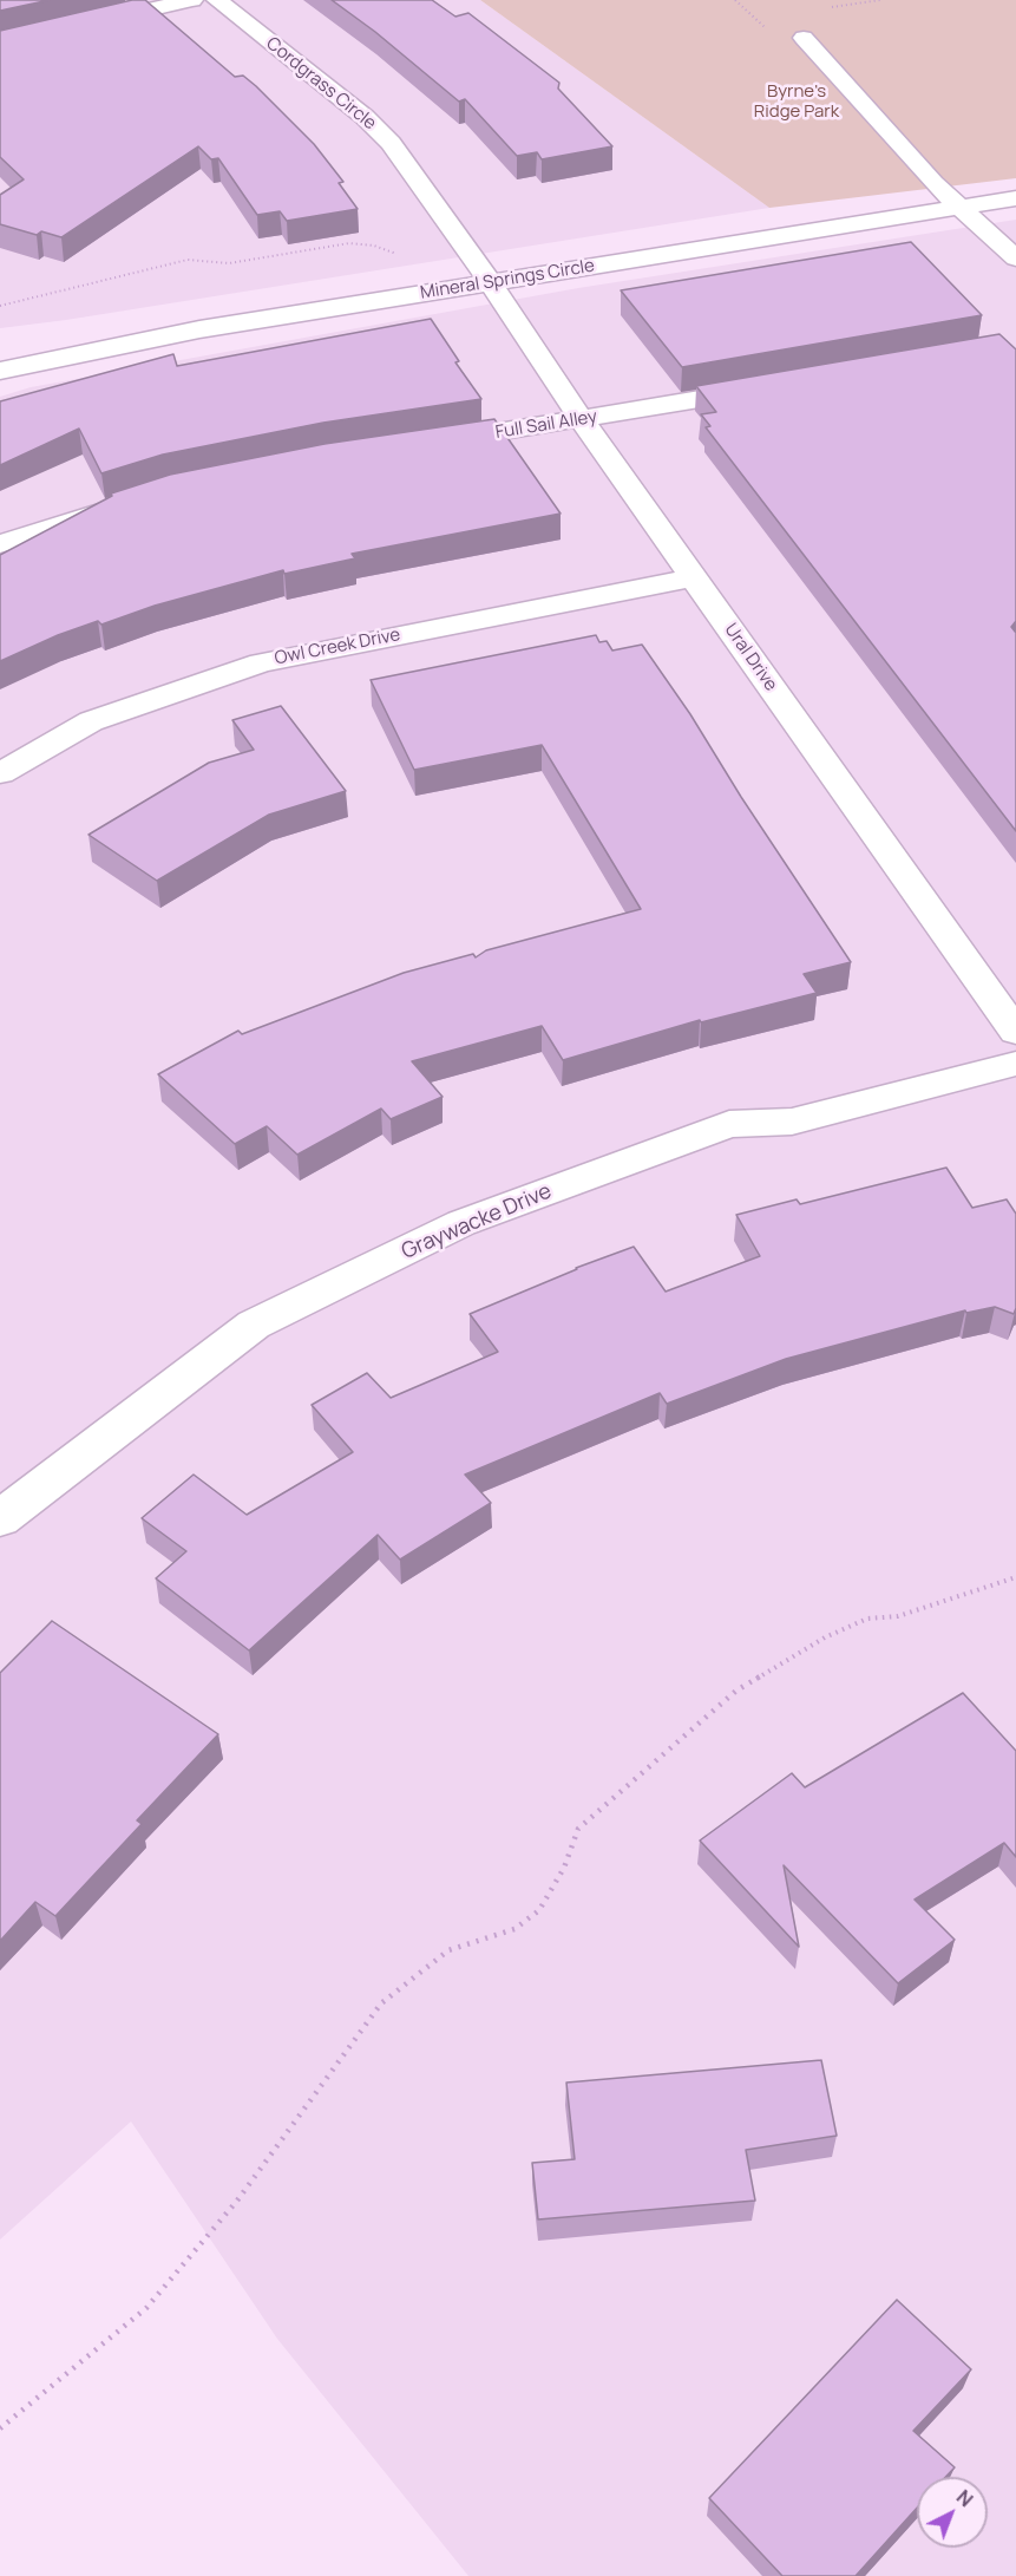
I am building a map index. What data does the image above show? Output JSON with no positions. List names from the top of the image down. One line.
{"streets":{"street":["Cordgrass Circle","Mineral Springs Circle","Full Sail Alley","Owl Creek Drive","Ural Drive","Graywacke Drive"]},"crossings":[["Cordgrass Circle","Mineral Springs Circle"],["Cordgrass Circle","Ural Drive"],["Mineral Springs Circle","Ural Drive"],["Full Sail Alley","Ural Drive"],["Owl Creek Drive","Ural Drive"]],"parks":["Byrne's Ridge Park"],"north":"top right"}
